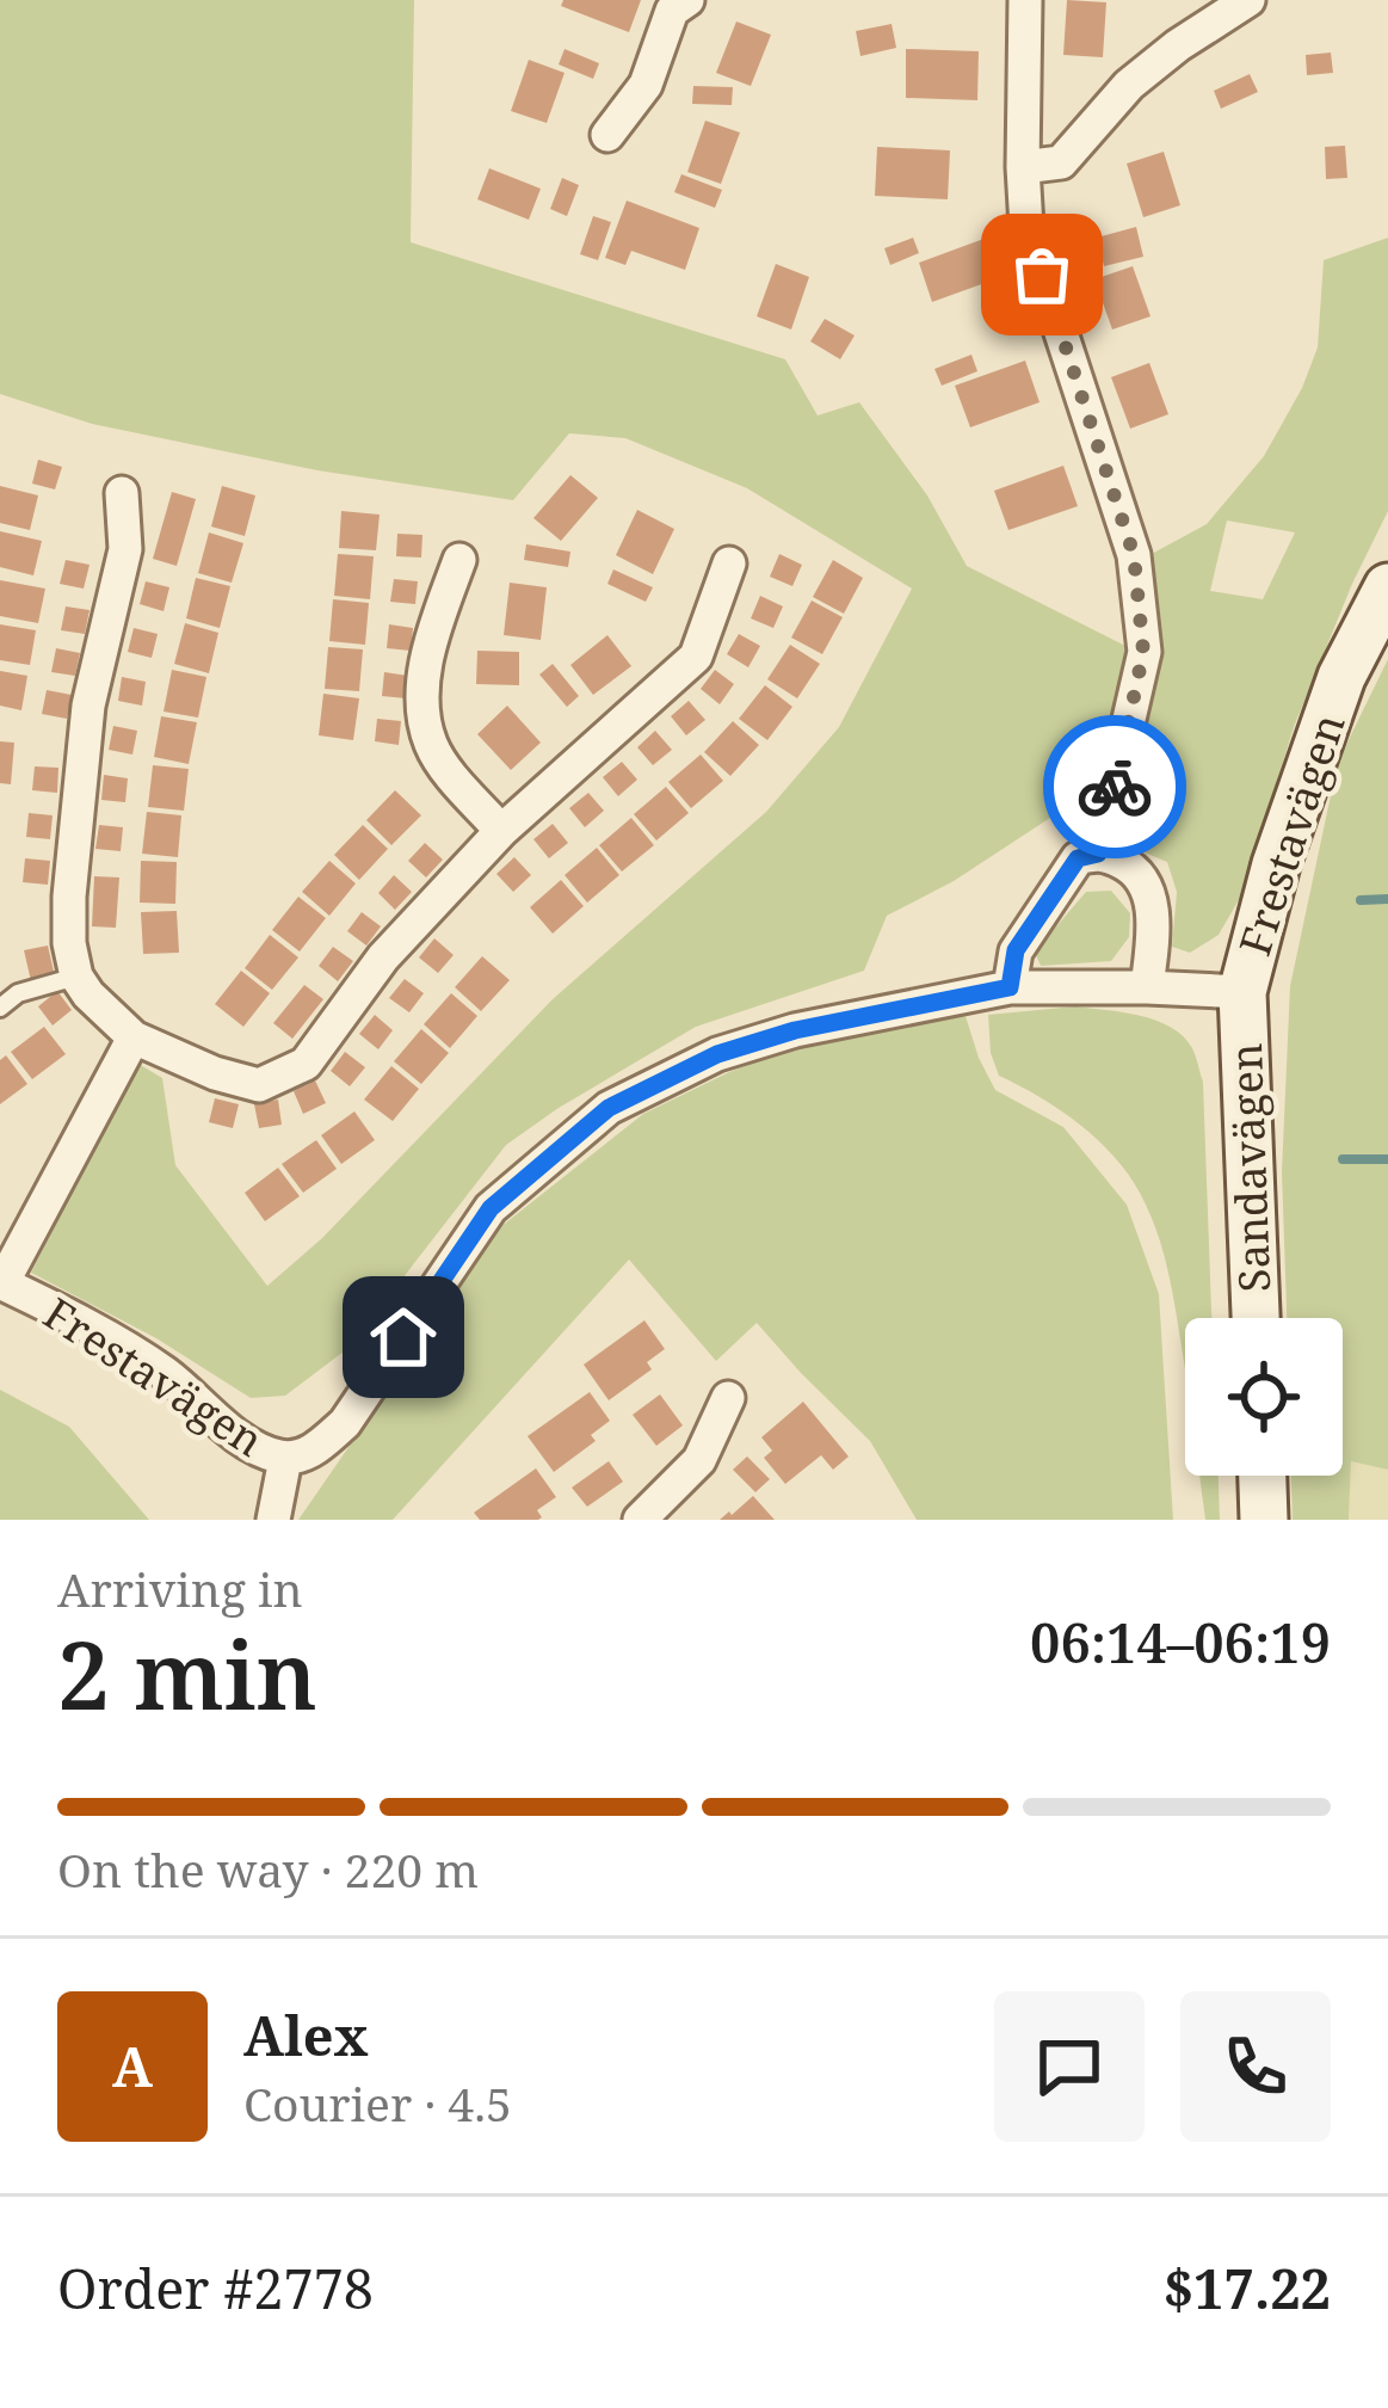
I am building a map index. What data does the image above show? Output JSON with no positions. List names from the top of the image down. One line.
{"streets":{"street":["Frestavägen","Sandavägen"]},"crossings":[["Frestavägen","Sandavägen"]],"page":{"heading":["2 min","Arriving in","06:14–06:19"],"panel":["Alex","Courier · 4.5","Order #2778","$17.22"],"bar":"On the way · 220 m","round":"A"}}
